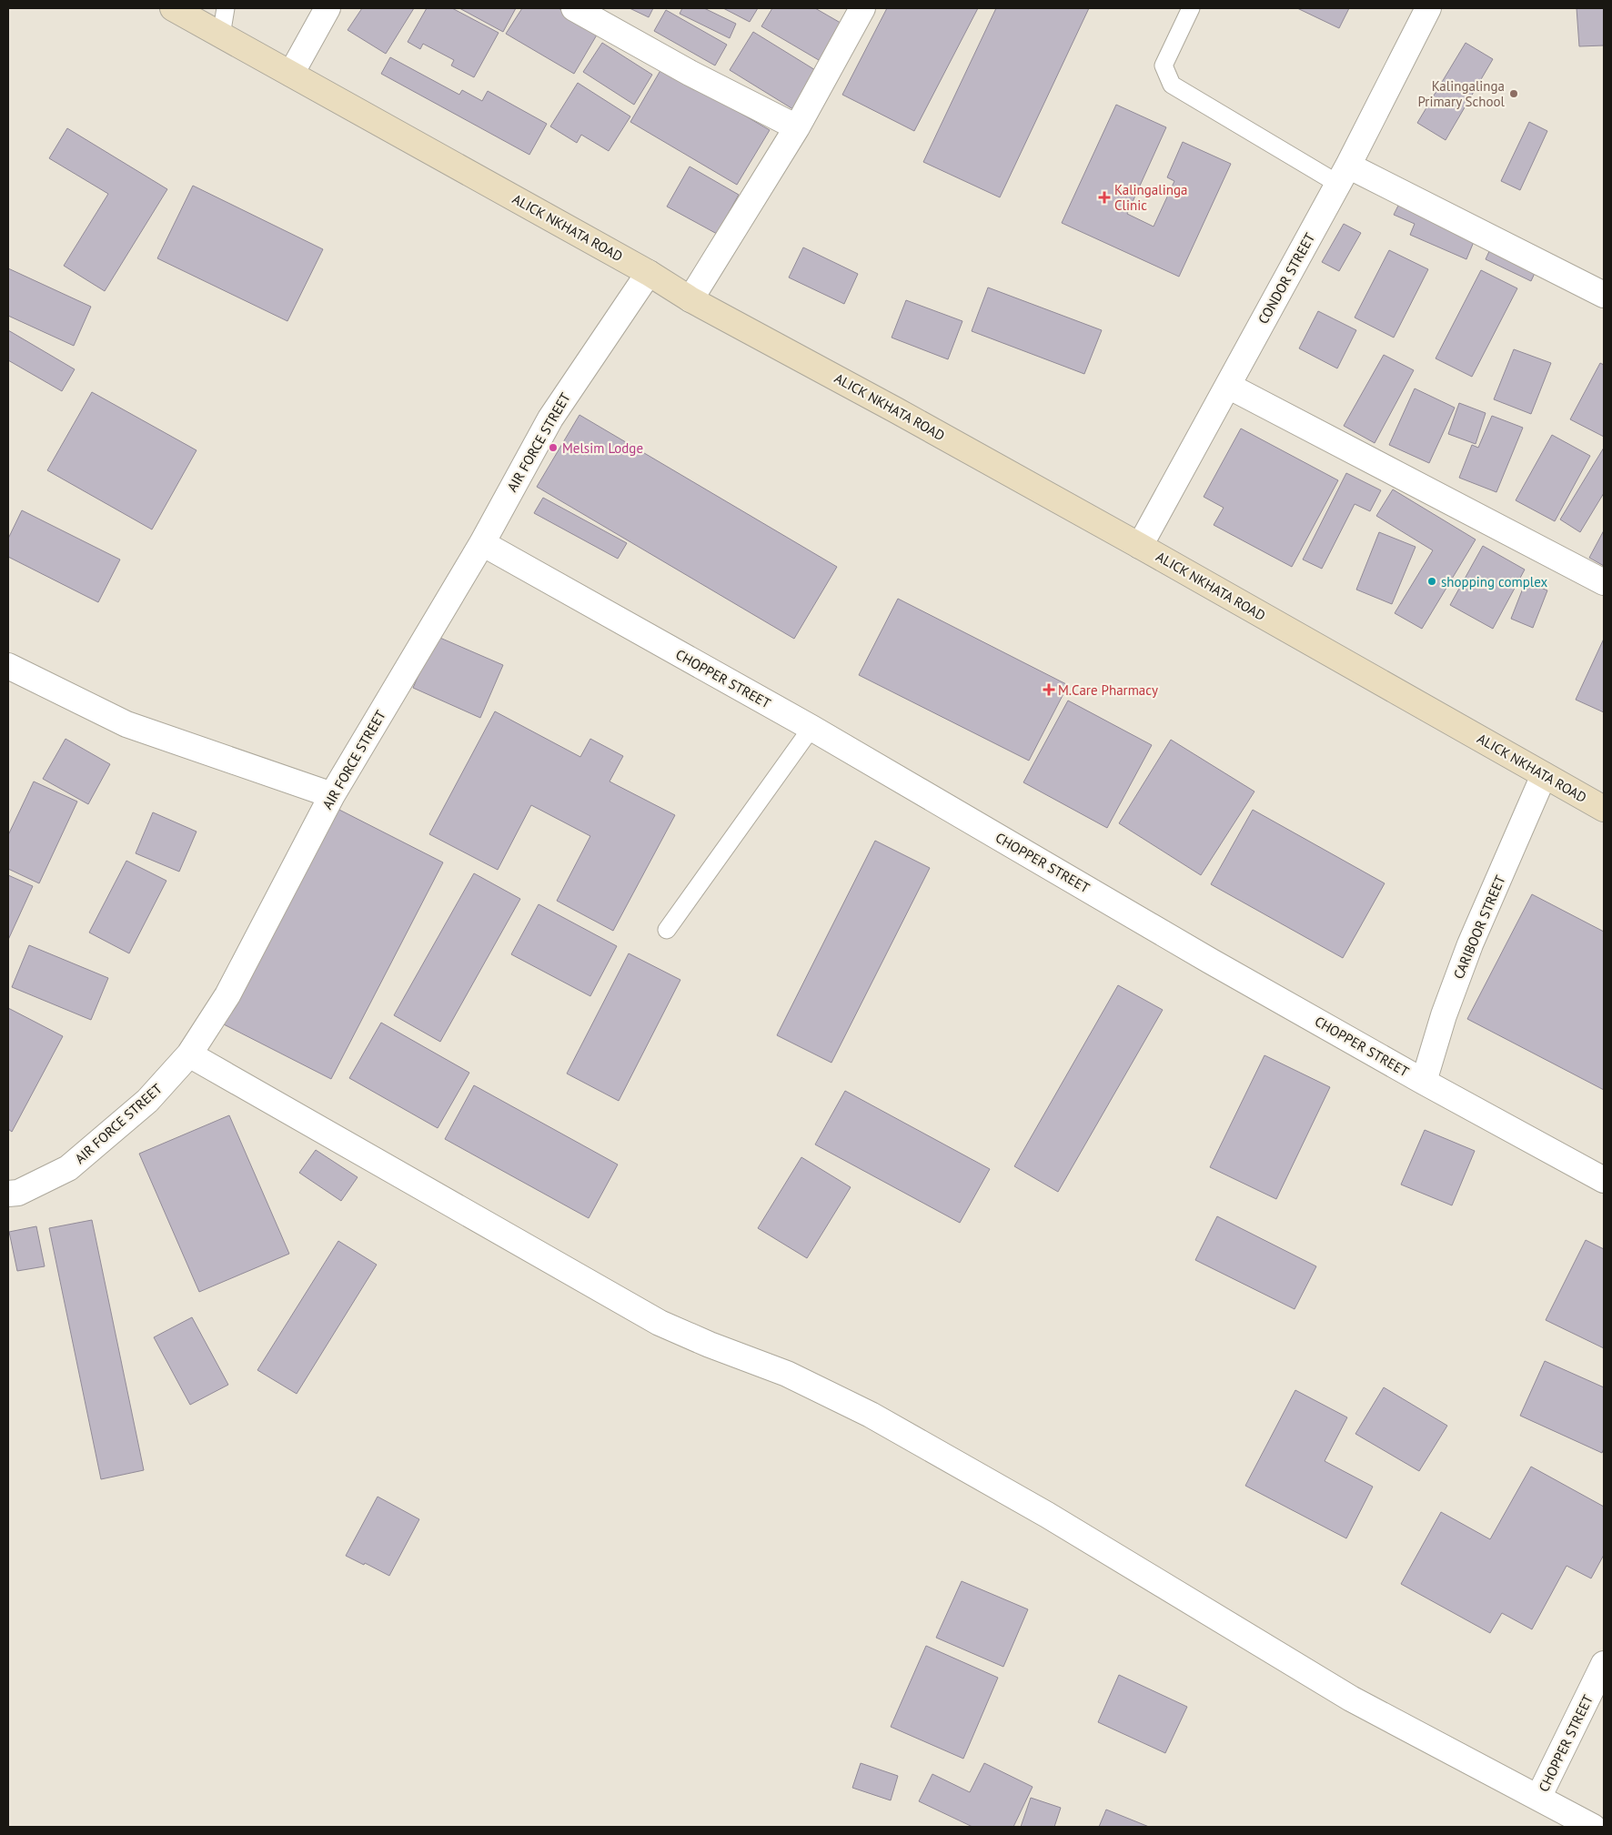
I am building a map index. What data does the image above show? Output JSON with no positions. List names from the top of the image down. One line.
{"streets":{"main road":["ALICK NKHATA ROAD"],"street":["CONDOR STREET","AIR FORCE STREET","CHOPPER STREET","CARIBOOR STREET"]},"crossings":[["ALICK NKHATA ROAD","CONDOR STREET"],["ALICK NKHATA ROAD","AIR FORCE STREET"],["ALICK NKHATA ROAD","CARIBOOR STREET"],["AIR FORCE STREET","CHOPPER STREET"],["CHOPPER STREET","CARIBOOR STREET"]],"places":{"other":["Kalingalinga Primary School","Melsim Lodge","shopping complex"],"health":["Kalingalinga Clinic","M.Care Pharmacy"]}}
